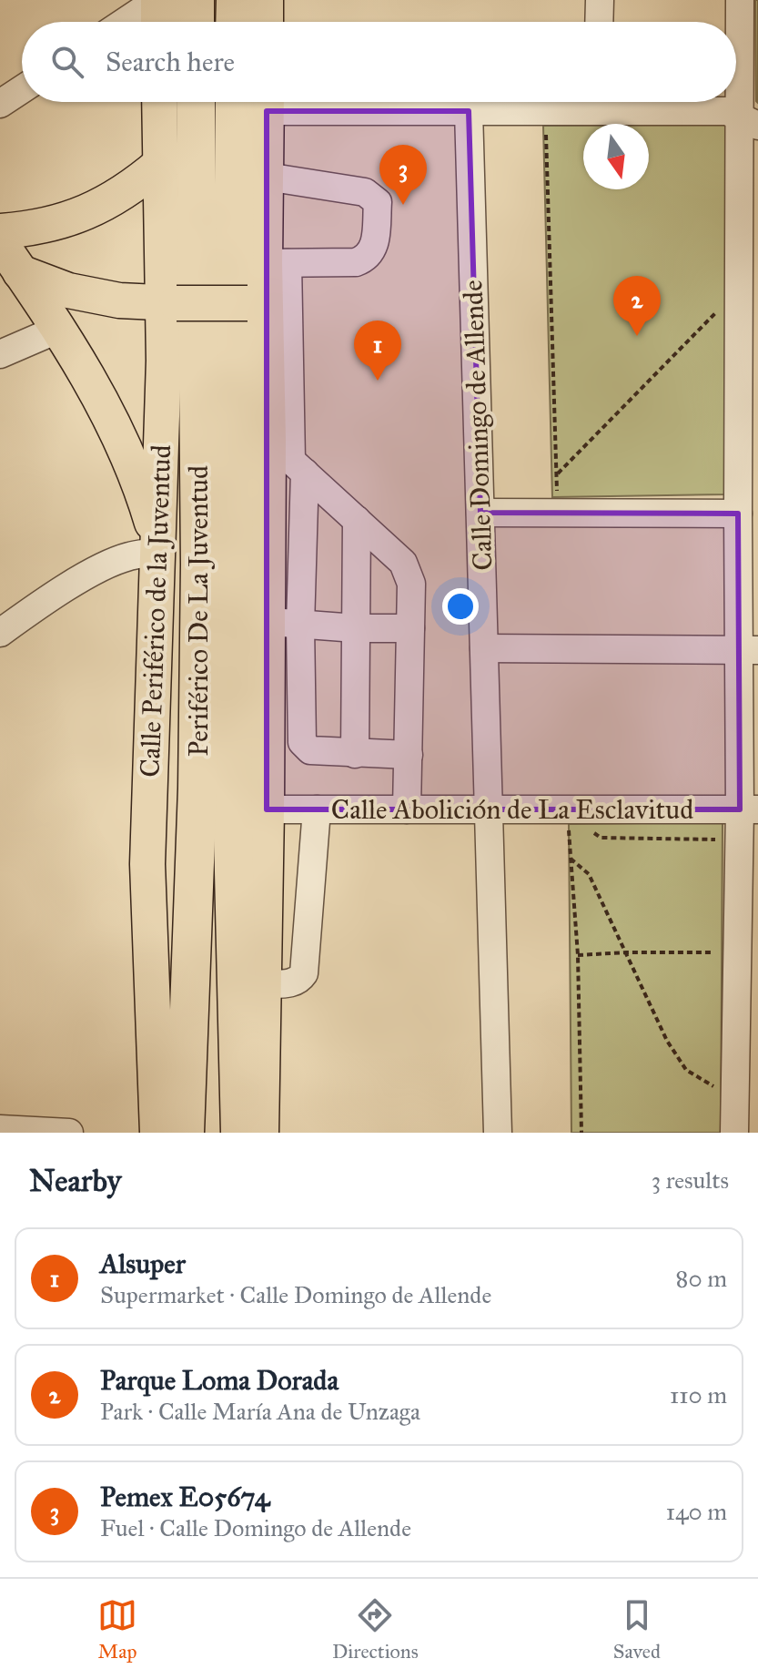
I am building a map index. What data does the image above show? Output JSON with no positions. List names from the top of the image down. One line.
{"streets":{"highway":["Periférico De La Juventud"],"main road":["Calle Periférico de la Juventud"],"street":["Calle Domingo de Allende","Calle Abolición de La Esclavitud"]},"crossings":[["Calle Domingo de Allende","Calle Abolición de La Esclavitud"],["Calle Periférico de la Juventud","Periférico De La Juventud"]],"north":"bottom","page":{"search":"Search here","pins":["3","2","1"],"heading":["Nearby","3 results"],"list":[{"mark":"1","name":"Alsuper","note":"Supermarket · Calle Domingo de Allende","value":"80 m"},{"mark":"2","name":"Parque Loma Dorada","note":"Park · Calle María Ana de Unzaga","value":"110 m"},{"mark":"3","name":"Pemex E05674","note":"Fuel · Calle Domingo de Allende","value":"140 m"}],"nav":["Map","Directions","Saved"]}}
